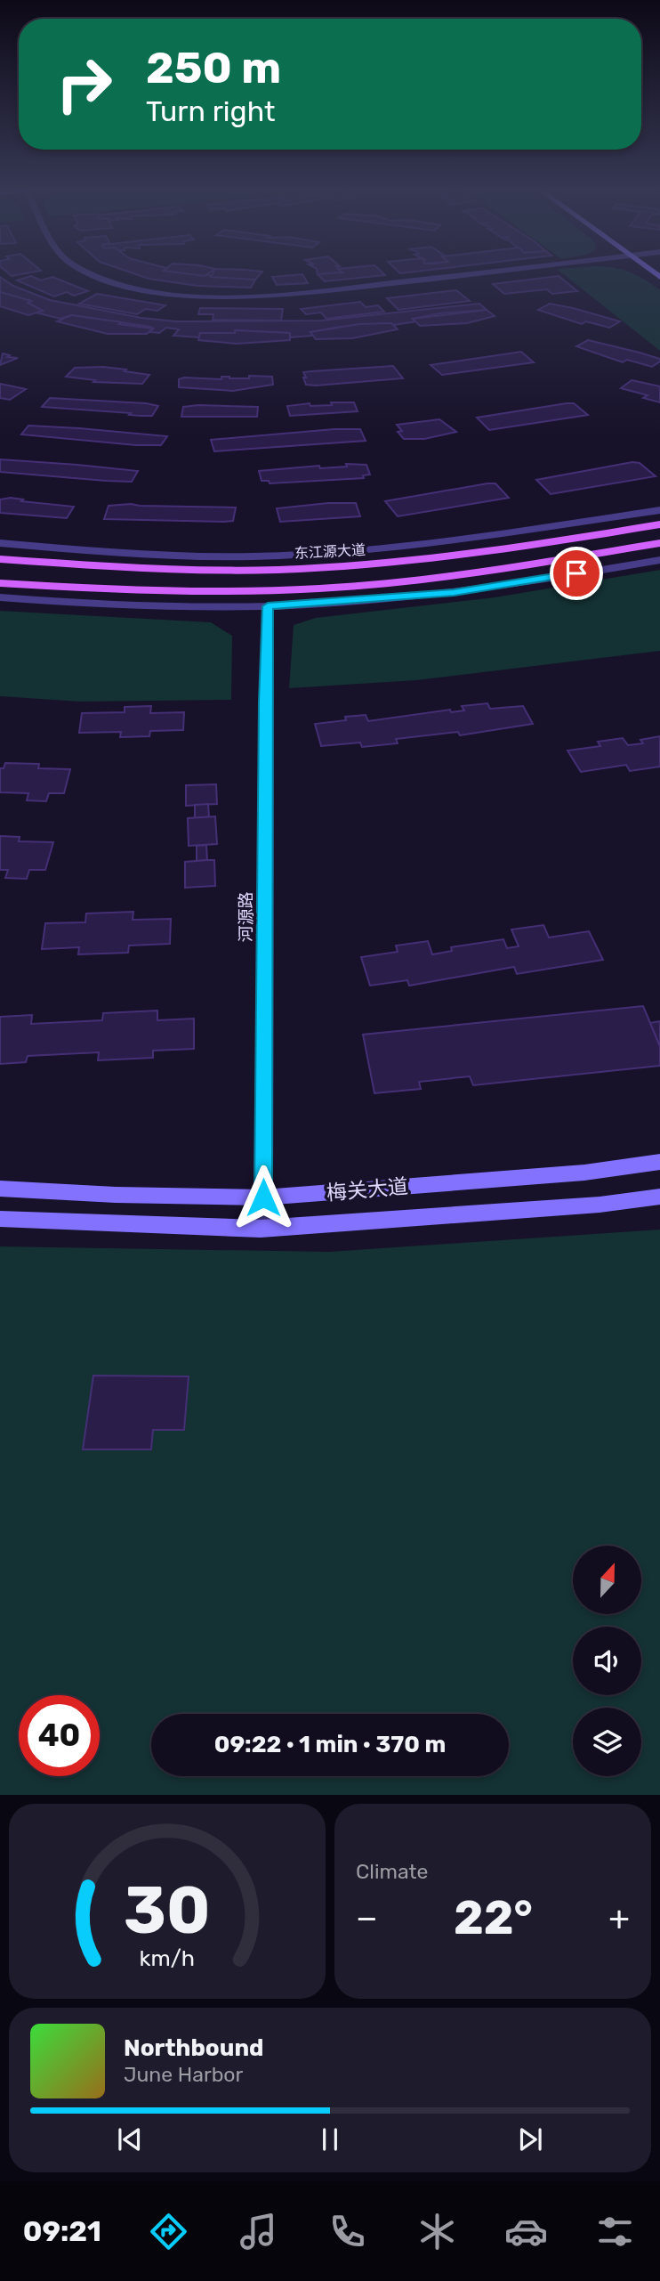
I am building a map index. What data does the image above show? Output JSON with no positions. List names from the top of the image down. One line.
{"streets":{"main road":["东江源大道","梅关大道"],"street":["河源路"]},"crossings":[["河源路","梅关大道"]],"north":"top","page":{"turn":["250 m","Turn right"],"limit":"40","trip":"09:22 · 1 min · 370 m","tile":"Climate","heat":["−","22°","+"],"song":["Northbound","June Harbor"],"tabs":"09:21","gauge":["30","km/h"]}}
